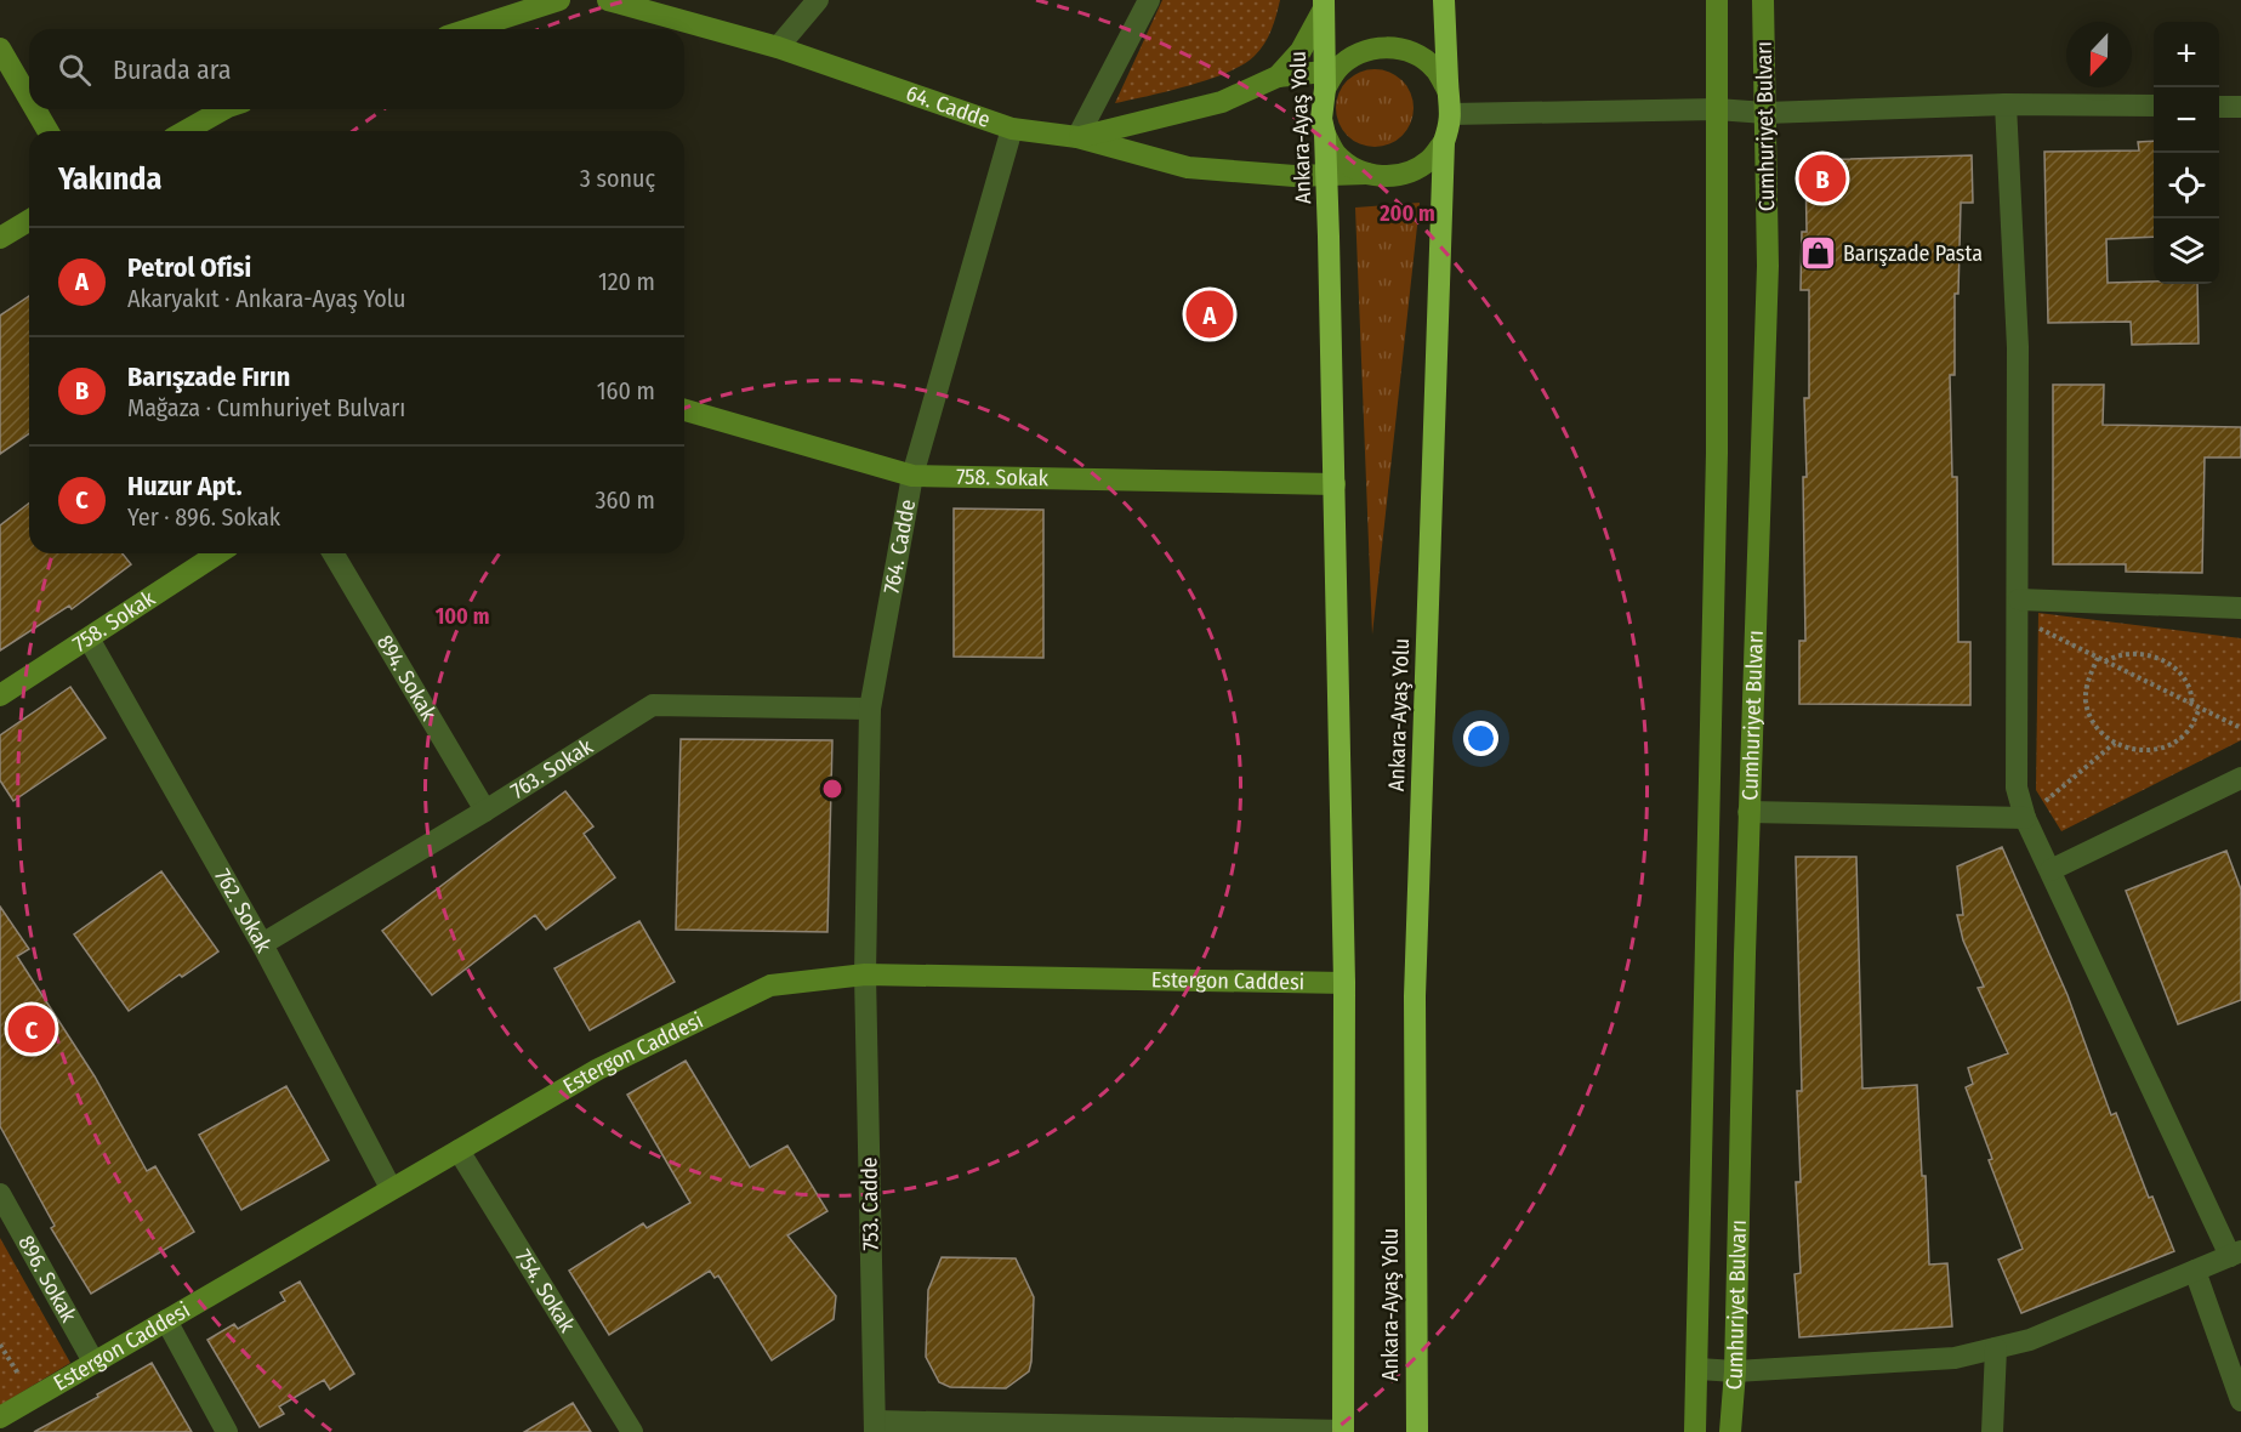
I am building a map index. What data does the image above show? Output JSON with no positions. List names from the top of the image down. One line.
{"streets":{"highway":["Ankara-Ayaş Yolu"],"main road":["64. Cadde","Cumhuriyet Bulvarı","758. Sokak","Estergon Caddesi"],"street":["764. Cadde","894. Sokak","763. Sokak","762. Sokak","753. Cadde","896. Sokak","754. Sokak"]},"crossings":[["64. Cadde","Ankara-Ayaş Yolu"],["64. Cadde","764. Cadde"],["Ankara-Ayaş Yolu","758. Sokak"],["Ankara-Ayaş Yolu","Estergon Caddesi"],["758. Sokak","764. Cadde"],["758. Sokak","762. Sokak"],["764. Cadde","763. Sokak"],["764. Cadde","Estergon Caddesi"],["764. Cadde","753. Cadde"],["894. Sokak","763. Sokak"],["763. Sokak","762. Sokak"],["762. Sokak","Estergon Caddesi"],["Estergon Caddesi","753. Cadde"],["Estergon Caddesi","896. Sokak"],["Estergon Caddesi","754. Sokak"]],"places":{"shop":["Barışzade Pasta"]},"north":"bottom","page":{"map_buttons":["+","−"],"search":"Burada ara","heading":["Yakında","3 sonuç"],"pins":["B","A","C"],"list":[{"mark":"A","name":"Petrol Ofisi","note":"Akaryakıt · Ankara-Ayaş Yolu","value":"120 m"},{"mark":"B","name":"Barışzade Fırın","note":"Mağaza · Cumhuriyet Bulvarı","value":"160 m"},{"mark":"C","name":"Huzur Apt.","note":"Yer · 896. Sokak","value":"360 m"}]},"rings":["200 m","100 m"]}
